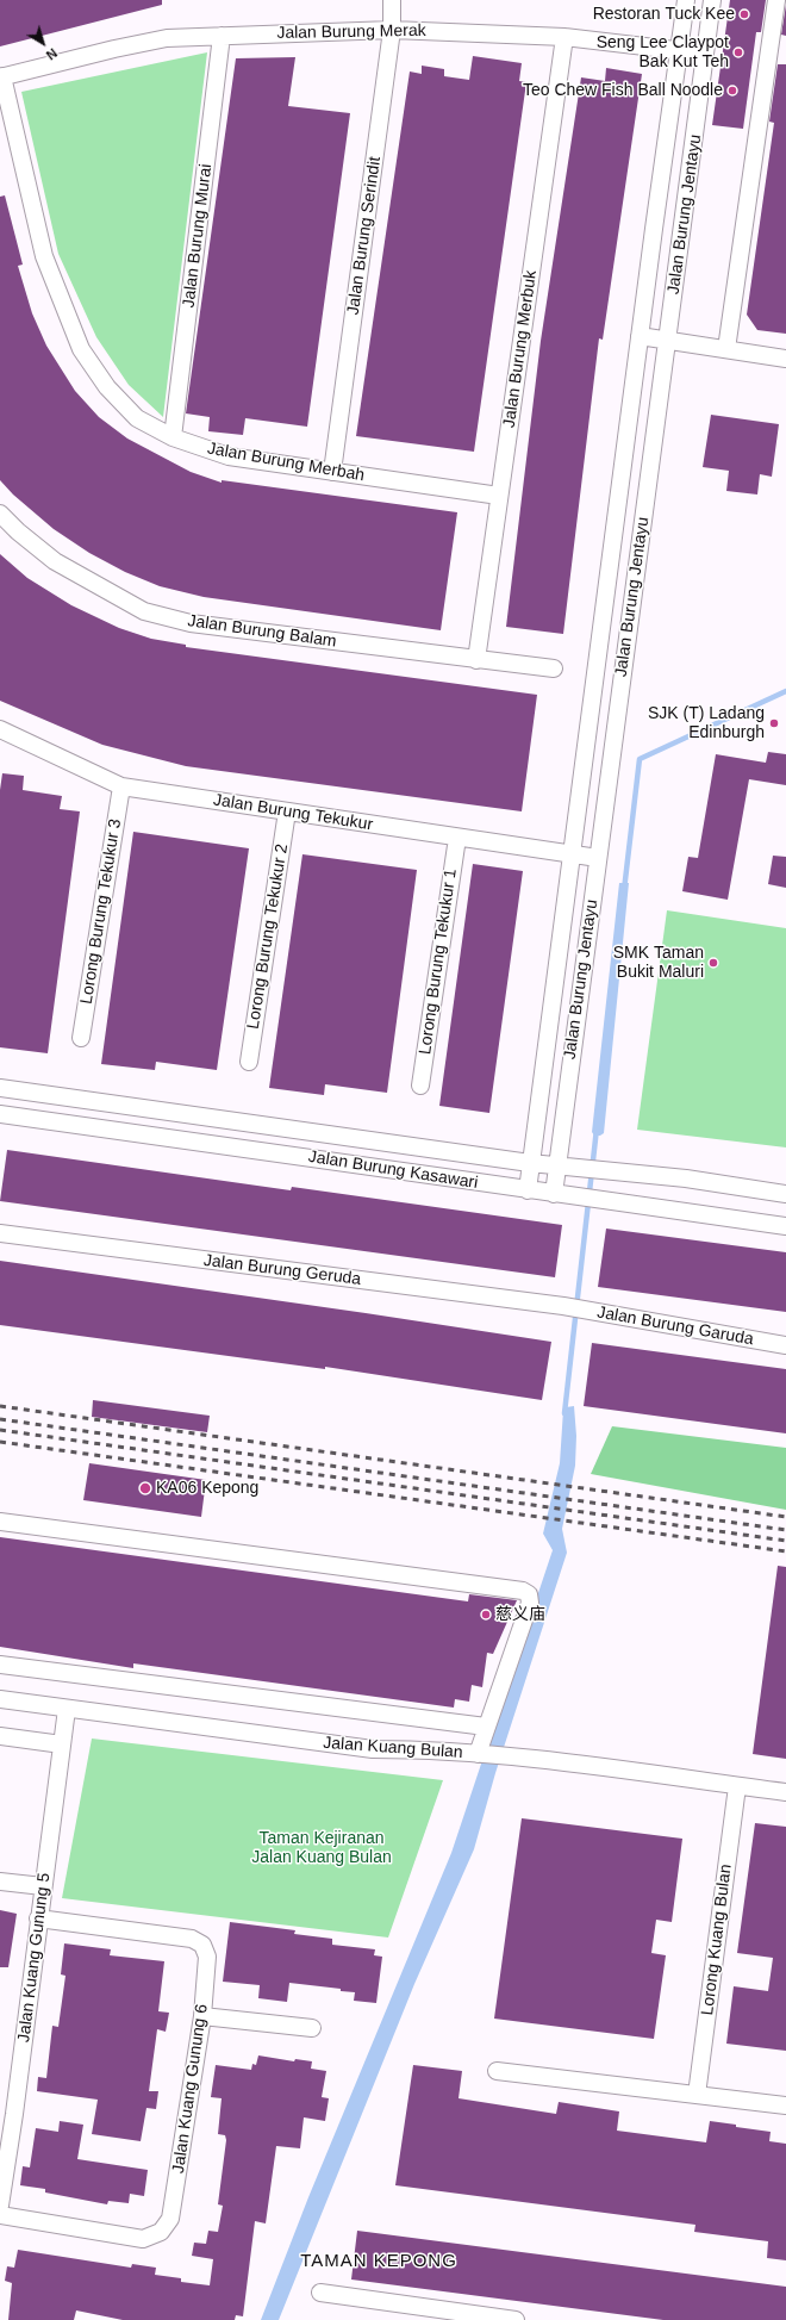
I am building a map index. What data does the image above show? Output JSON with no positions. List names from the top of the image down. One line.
{"streets":{"street":["Jalan Burung Merak","Jalan Burung Jentayu","Jalan Burung Murai","Jalan Burung Serindit","Jalan Burung Merbuk","Jalan Burung Merbah","Jalan Burung Balam","Jalan Burung Tekukur","Lorong Burung Tekukur 3","Lorong Burung Tekukur 2","Lorong Burung Tekukur 1","Jalan Burung Kasawari","Jalan Burung Geruda","Jalan Burung Garuda","Jalan Kuang Bulan","Lorong Kuang Bulan","Jalan Kuang Gunung 5","Jalan Kuang Gunung 6"]},"crossings":[["Jalan Burung Merak","Jalan Burung Jentayu"],["Jalan Burung Merak","Jalan Burung Murai"],["Jalan Burung Merak","Jalan Burung Serindit"],["Jalan Burung Merak","Jalan Burung Merbuk"],["Jalan Burung Merak","Jalan Burung Merbah"],["Jalan Burung Jentayu","Jalan Burung Tekukur"],["Jalan Burung Jentayu","Jalan Burung Kasawari"],["Jalan Burung Murai","Jalan Burung Merbah"],["Jalan Burung Serindit","Jalan Burung Merbah"],["Jalan Burung Merbuk","Jalan Burung Merbah"],["Jalan Burung Merbuk","Jalan Burung Balam"],["Jalan Burung Tekukur","Lorong Burung Tekukur 3"],["Jalan Burung Tekukur","Lorong Burung Tekukur 2"],["Jalan Burung Tekukur","Lorong Burung Tekukur 1"],["Jalan Burung Geruda","Jalan Burung Garuda"],["Jalan Kuang Bulan","Lorong Kuang Bulan"],["Jalan Kuang Bulan","Jalan Kuang Gunung 5"],["Jalan Kuang Gunung 5","Jalan Kuang Gunung 6"]],"districts":["TAMAN KEPONG"],"parks":["Taman Kejiranan Jalan Kuang Bulan"],"places":["Restoran Tuck Kee","Seng Lee Claypot Bak Kut Teh","Teo Chew Fish Ball Noodle","SJK (T) Ladang Edinburgh","SMK Taman Bukit Maluri","KA06 Kepong","慈义庙"],"north":"bottom right"}
